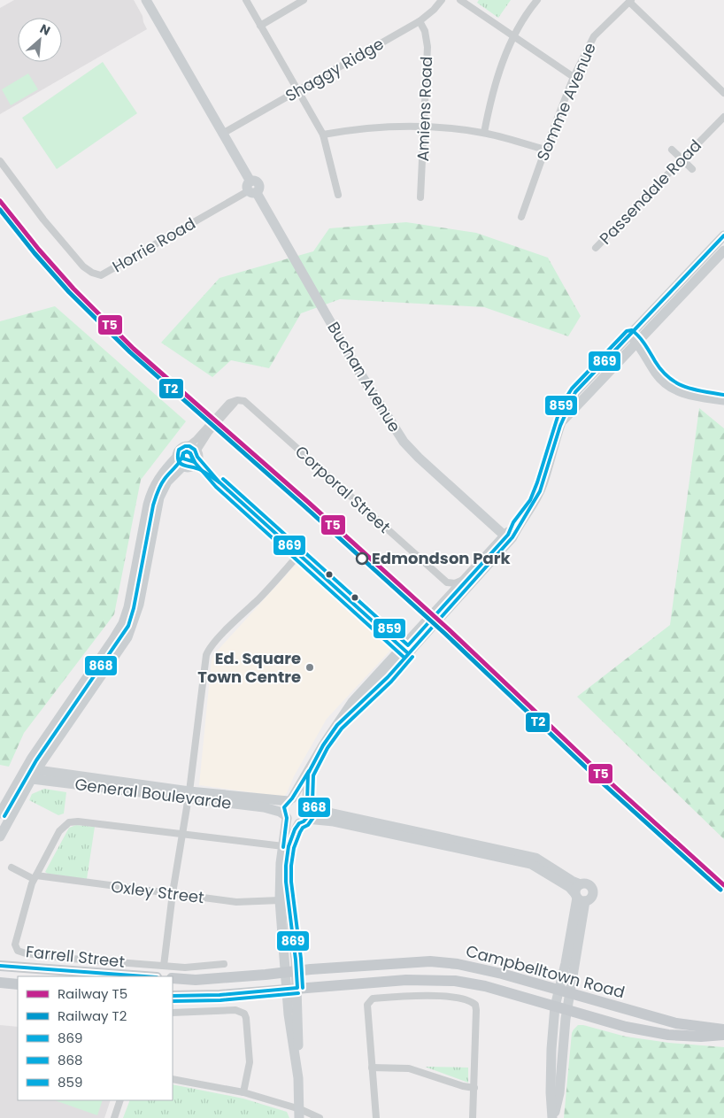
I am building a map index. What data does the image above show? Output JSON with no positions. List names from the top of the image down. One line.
{"streets":{"main road":["Campbelltown Road"],"street":["Shaggy Ridge","Somme Avenue","Amiens Road","Passendale Road","Horrie Road","Buchan Avenue","Corporal Street","General Boulevarde","Oxley Street","Farrell Street"]},"crossings":[["Shaggy Ridge","Amiens Road"],["Shaggy Ridge","Buchan Avenue"],["Horrie Road","Buchan Avenue"],["Oxley Street","Farrell Street"]],"places":["Edmondson Park","Ed. Square Town Centre"],"lines":["rail line T5","rail line T2","transit line 869","transit line 859","transit line 868"],"legend":["Railway T5","Railway T2","869","868","859"],"north":"top right"}
